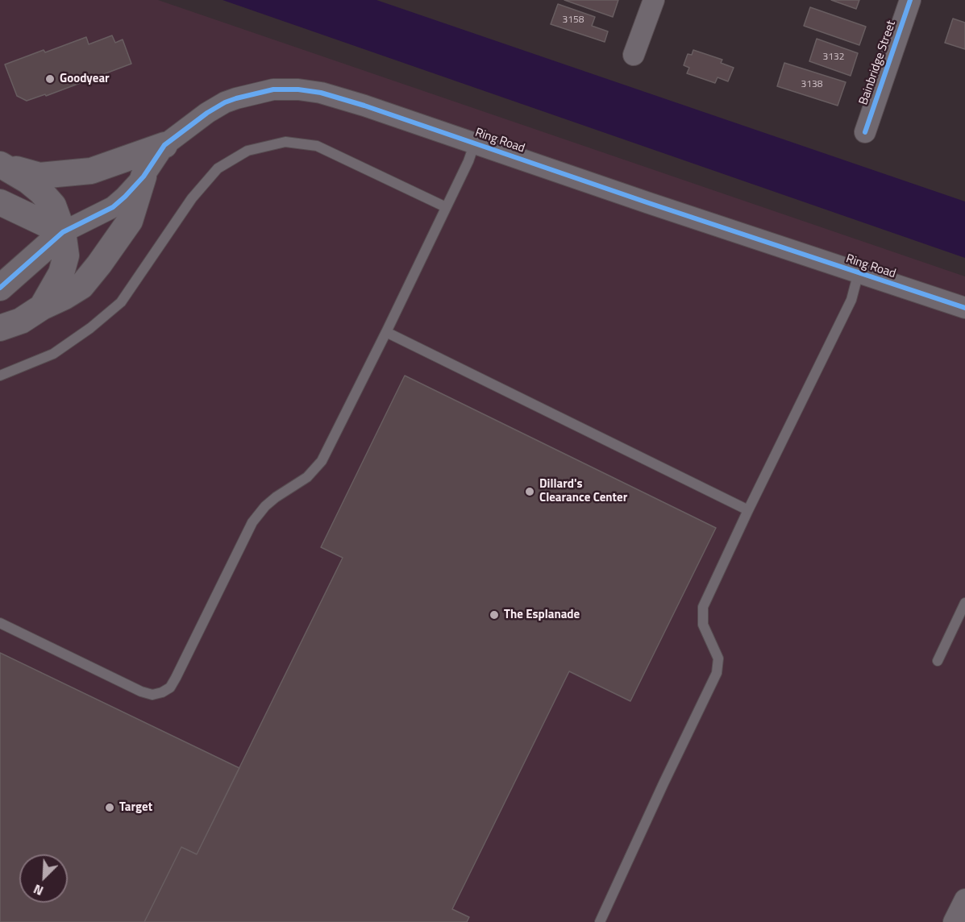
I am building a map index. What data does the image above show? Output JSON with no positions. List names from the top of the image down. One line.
{"streets":{"street":["Bainbridge Street","Ring Road"]},"places":["Goodyear","Dillard's Clearance Center","The Esplanade","Target"],"house_numbers":["3158","3132","3138"],"north":"bottom left"}
